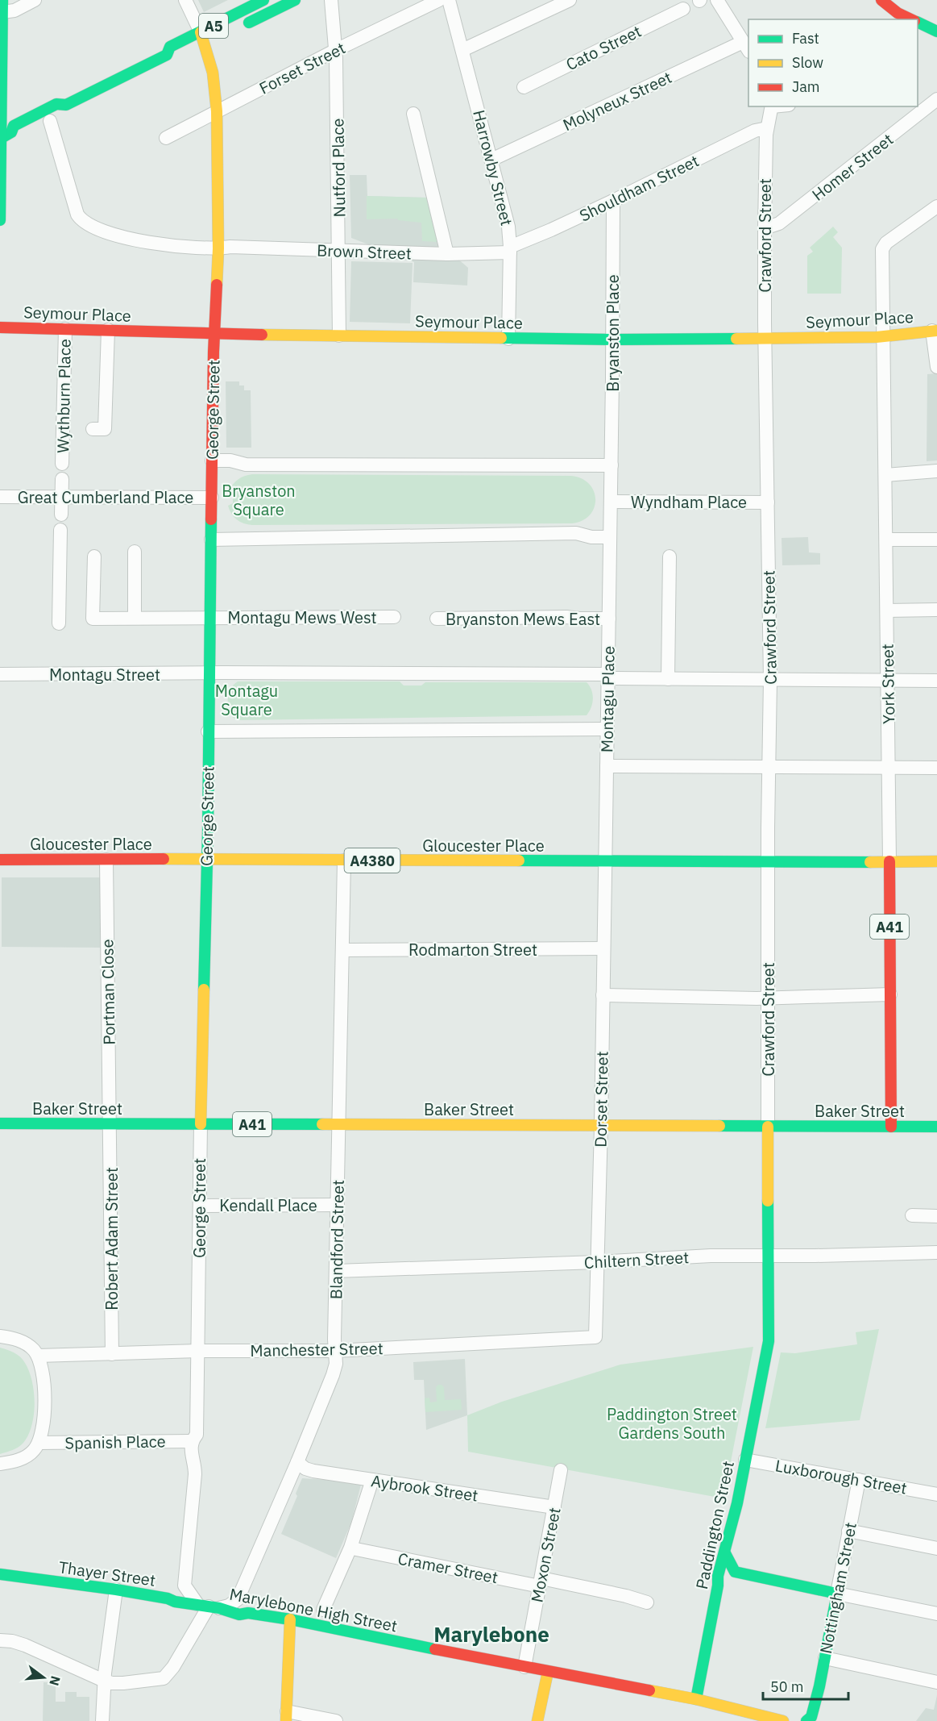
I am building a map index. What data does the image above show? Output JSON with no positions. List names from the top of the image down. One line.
{"streets":{"main road":["A5","Seymour Place","George Street","York Street","Gloucester Place","A4380","A41","Baker Street","Paddington Street","Thayer Street","Nottingham Street","Marylebone High Street"],"street":["Cato Street","Forset Street","Molyneux Street","Homer Street","Nutford Place","Harrowby Street","Shouldham Street","Crawford Street","Brown Street","Bryanston Place","Wythburn Place","Great Cumberland Place","Wyndham Place","Montagu Mews West","Bryanston Mews East","Montagu Street","Montagu Place","Rodmarton Street","Portman Close","Dorset Street","Kendall Place","Robert Adam Street","Blandford Street","Chiltern Street","Manchester Street","Spanish Place","Luxborough Street","Aybrook Street","Moxon Street","Cramer Street"]},"crossings":[["A5","Brown Street"],["A5","George Street"],["Forset Street","Nutford Place"],["Forset Street","George Street"],["Molyneux Street","Harrowby Street"],["Homer Street","Crawford Street"],["Nutford Place","Brown Street"],["Nutford Place","Seymour Place"],["Harrowby Street","Shouldham Street"],["Harrowby Street","Brown Street"],["Harrowby Street","Seymour Place"],["Shouldham Street","Crawford Street"],["Shouldham Street","Brown Street"],["Shouldham Street","Bryanston Place"],["Crawford Street","Seymour Place"],["Crawford Street","Wyndham Place"],["Crawford Street","Gloucester Place"],["Crawford Street","Baker Street"],["Crawford Street","Paddington Street"],["Brown Street","George Street"],["Seymour Place","Bryanston Place"],["Seymour Place","Wythburn Place"],["Seymour Place","George Street"],["Seymour Place","York Street"],["George Street","Great Cumberland Place"],["George Street","Montagu Mews West"],["George Street","Montagu Street"],["George Street","Gloucester Place"],["George Street","Baker Street"],["George Street","Kendall Place"],["George Street","Manchester Street"],["George Street","Spanish Place"],["Bryanston Mews East","Montagu Place"],["York Street","Gloucester Place"],["York Street","Baker Street"],["Montagu Place","Gloucester Place"],["Montagu Place","Dorset Street"],["Gloucester Place","Portman Close"],["Gloucester Place","Dorset Street"],["Gloucester Place","Blandford Street"],["Rodmarton Street","Dorset Street"],["Rodmarton Street","Blandford Street"],["Portman Close","Baker Street"],["Portman Close","Robert Adam Street"],["Dorset Street","Baker Street"],["Dorset Street","Chiltern Street"],["Dorset Street","Manchester Street"],["Baker Street","Robert Adam Street"],["Baker Street","Blandford Street"],["Baker Street","Paddington Street"],["Kendall Place","Blandford Street"],["Robert Adam Street","Manchester Street"],["Blandford Street","Chiltern Street"],["Blandford Street","Manchester Street"],["Blandford Street","Aybrook Street"],["Chiltern Street","Paddington Street"],["Luxborough Street","Paddington Street"],["Luxborough Street","Nottingham Street"],["Aybrook Street","Moxon Street"],["Paddington Street","Marylebone High Street"],["Moxon Street","Cramer Street"],["Moxon Street","Marylebone High Street"],["Thayer Street","Marylebone High Street"]],"districts":["Marylebone"],"parks":["Bryanston Square","Montagu Square","Paddington Street Gardens South"],"legend":["Fast","Slow","Jam"],"scale_bar":"50 m","north":"right"}
